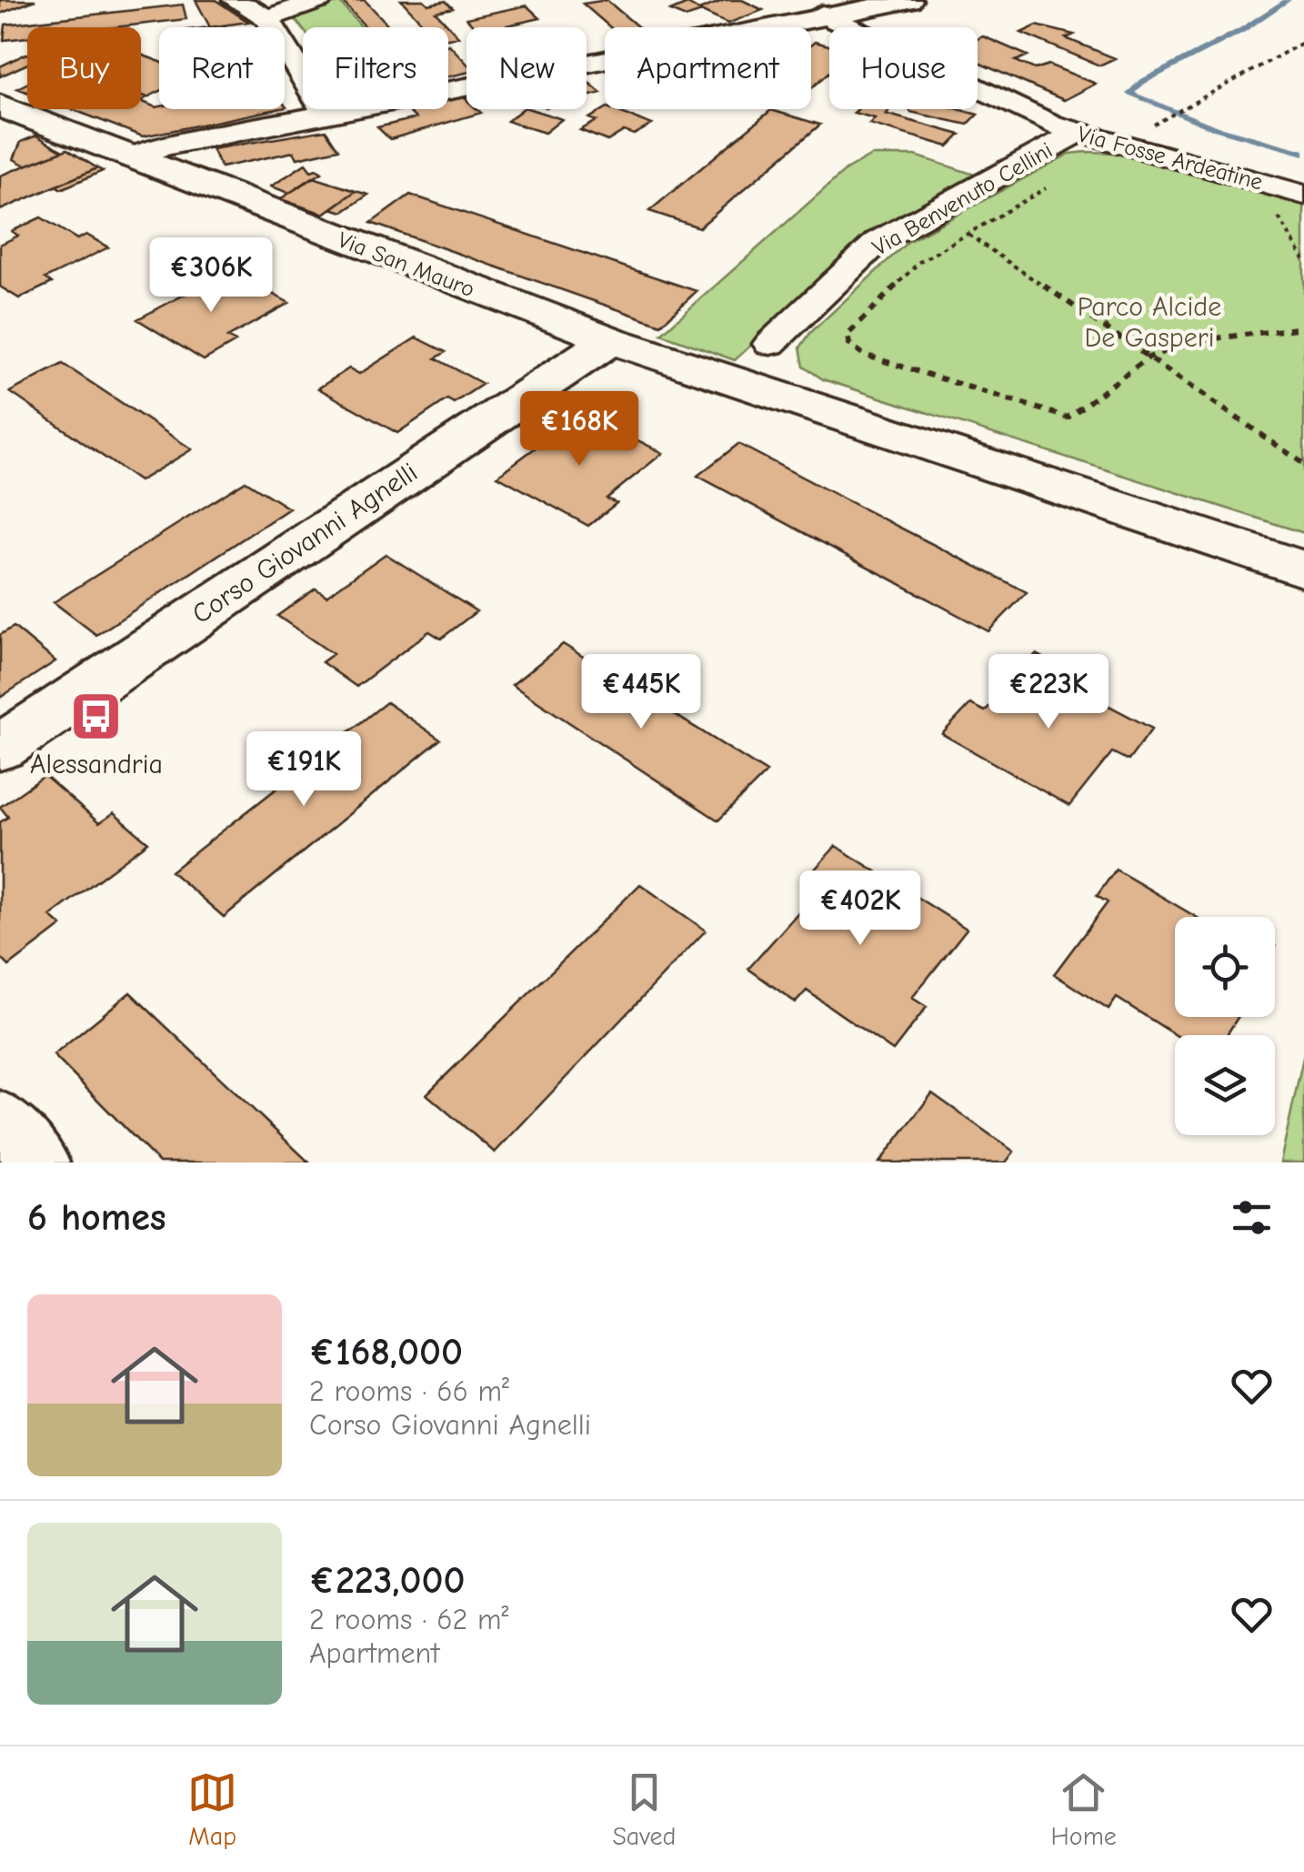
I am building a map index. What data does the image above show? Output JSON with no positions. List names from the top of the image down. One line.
{"streets":{"street":["Via Fosse Ardeatine","Via Benvenuto Cellini","Via San Mauro","Corso Giovanni Agnelli"]},"crossings":[["Via Fosse Ardeatine","Via Benvenuto Cellini"],["Via San Mauro","Corso Giovanni Agnelli"]],"parks":["Parco Alcide De Gasperi"],"places":{"bus stop":["Alessandria"]},"page":{"chip":["Buy","Rent","Filters","New","Apartment","House"],"price":["€306K","€168K","€445K","€223K","€191K","€402K"],"heading":"6 homes","list":[{"name":"€168,000","note":"2 rooms · 66 m² · Corso Giovanni Agnelli"},{"name":"€223,000","note":"2 rooms · 62 m² · Apartment"}],"tabs":["Map","Saved","Home"]}}
